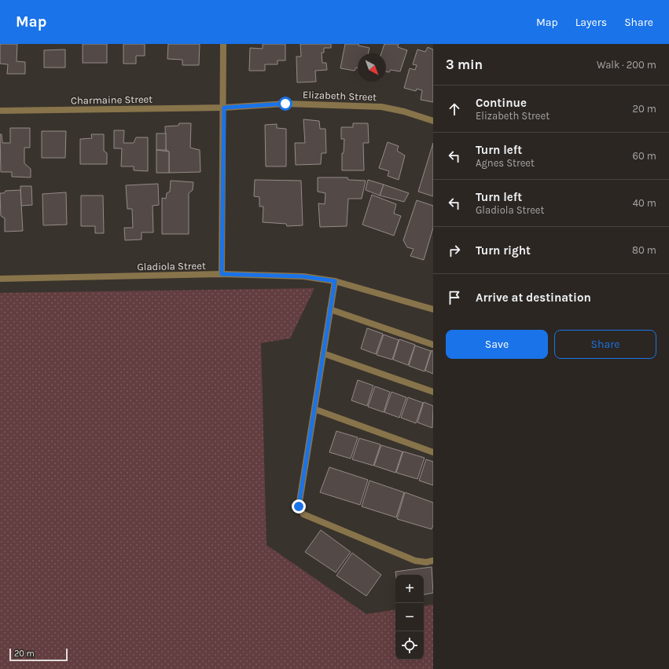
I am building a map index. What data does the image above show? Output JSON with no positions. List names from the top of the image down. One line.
{"streets":{"street":["Elizabeth Street","Charmaine Street","Gladiola Street"]},"crossings":[["Elizabeth Street","Charmaine Street"]],"scale_bar":"20 m","north":"bottom right","page":{"header":"Map","nav":["Map","Layers","Share"],"heading":["3 min","Walk · 200 m"],"list":[["Continue","Elizabeth Street","20 m"],["Turn left","Agnes Street","60 m"],["Turn left","Gladiola Street","40 m"],["Turn right","80 m"],"Arrive at destination"],"buttons":["Save","Share"],"map_buttons":["+","−"],"scale":"20 m"}}
